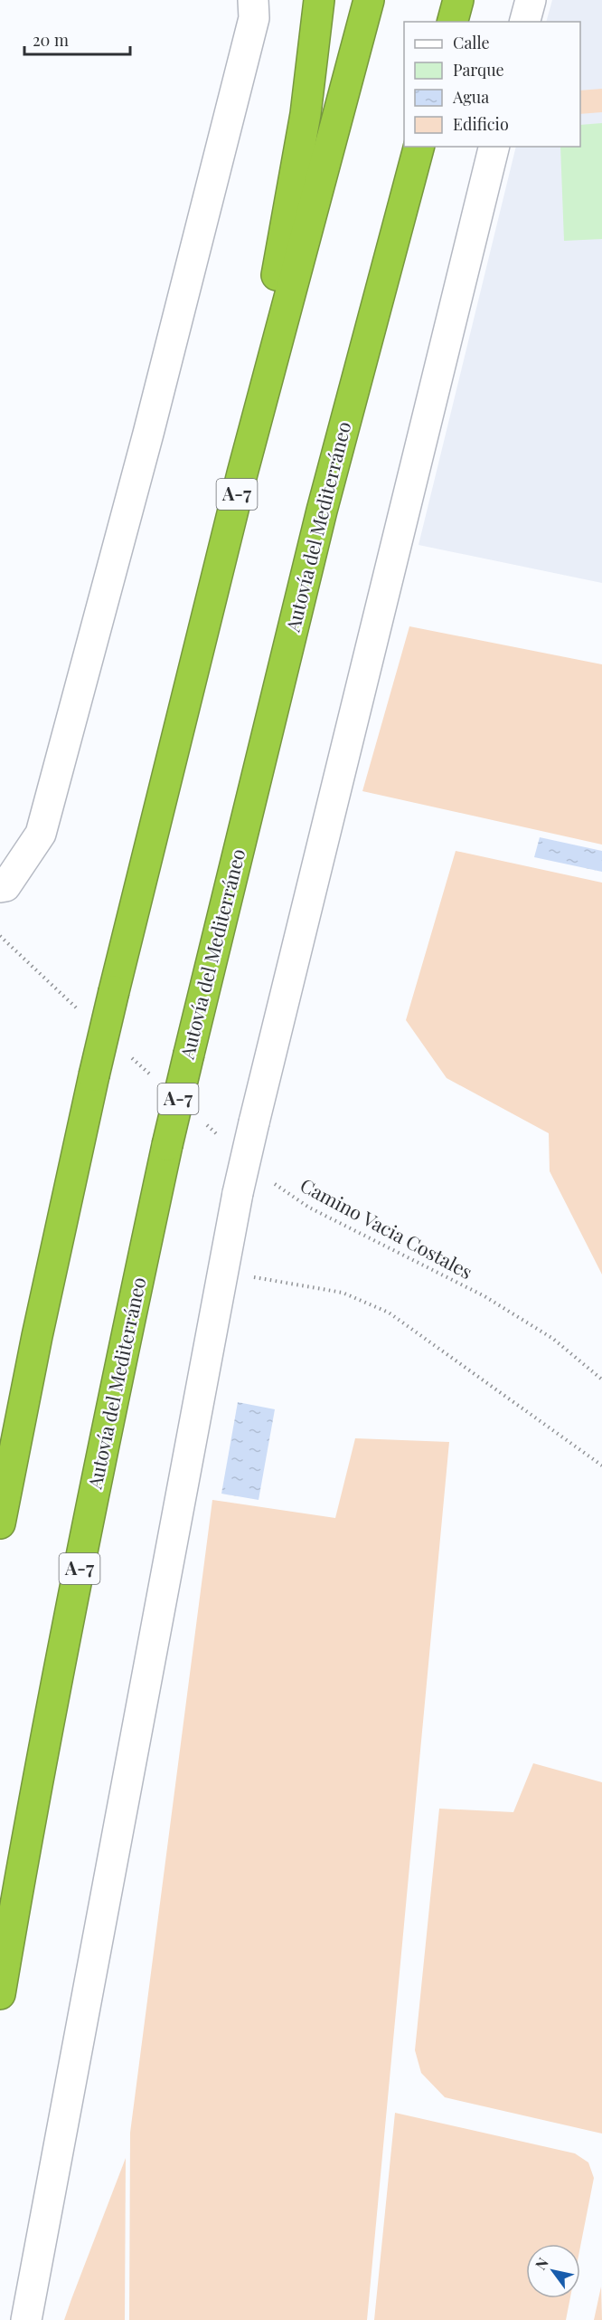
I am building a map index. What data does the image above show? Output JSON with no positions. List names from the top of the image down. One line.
{"streets":{"highway":["A-7","Autovía del Mediterráneo"],"path":["Camino Vacia Costales"]},"legend":["Calle","Parque","Agua","Edificio"],"scale_bar":"20 m","north":"top left"}
